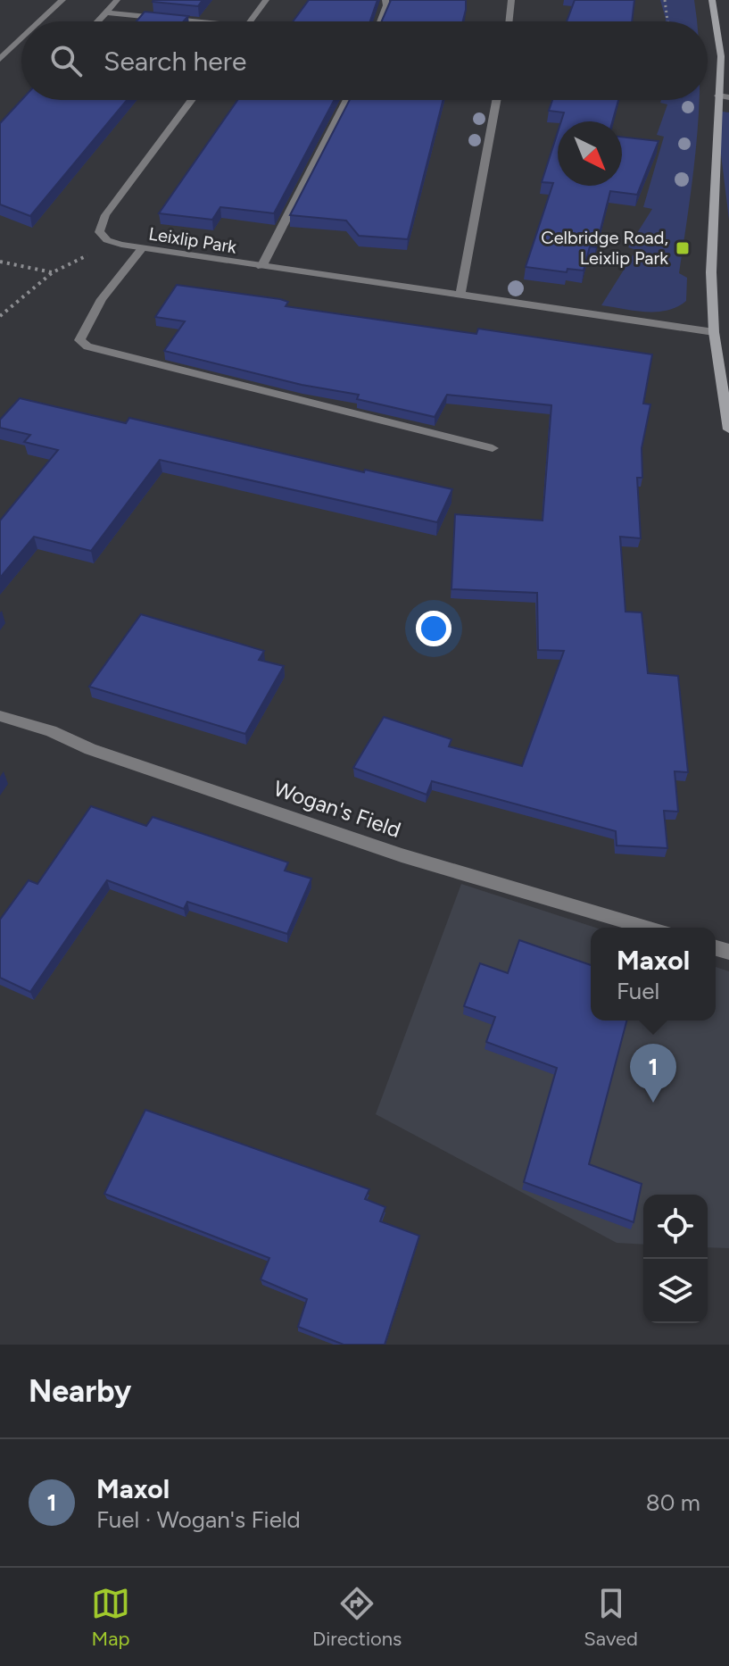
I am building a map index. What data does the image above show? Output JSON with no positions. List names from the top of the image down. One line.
{"streets":{"street":["Leixlip Park","Wogan's Field"]},"places":{"transit":["Celbridge Road, Leixlip Park"]},"north":"bottom right","page":{"search":"Search here","popup":["Maxol","Fuel"],"pins":"1","heading":"Nearby","list":[{"mark":"1","name":"Maxol","note":"Fuel · Wogan's Field","value":"80 m"}],"nav":["Map","Directions","Saved"]}}
